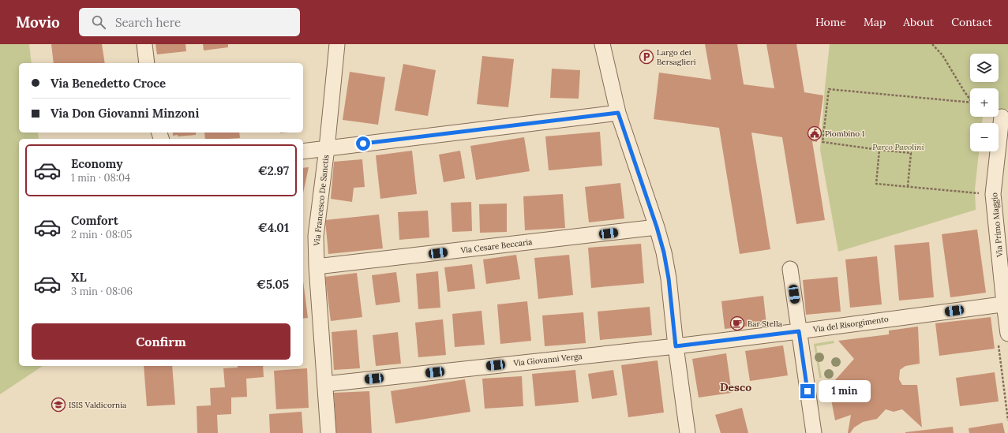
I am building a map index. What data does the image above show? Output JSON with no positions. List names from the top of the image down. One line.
{"streets":{"street":["Via Francesco De Sanctis","Via Primo Maggio","Via Cesare Beccaria","Via del Risorgimento","Via Giovanni Verga"]},"crossings":[["Via Francesco De Sanctis","Via Cesare Beccaria"],["Via Francesco De Sanctis","Via Giovanni Verga"],["Via Primo Maggio","Via del Risorgimento"],["Via del Risorgimento","Via Giovanni Verga"]],"districts":["Desco"],"parks":["Parco Pavolini"],"places":{"parking":["Largo dei Bersaglieri"],"public building":["Piombino 1"],"cafe":["Bar Stella"],"school or university":["ISIS Valdicornia"]},"page":{"header":"Movio","search":"Search here","nav":["Home","Map","About","Contact"],"map_buttons":["+","−"],"banner":["Via Benedetto Croce","Via Don Giovanni Minzoni"],"list":[{"name":"Economy","note":"1 min · 08:04","value":"€2.97"},{"name":"Comfort","note":"2 min · 08:05","value":"€4.01"},{"name":"XL","note":"3 min · 08:06","value":"€5.05"}],"buttons":"Confirm","bubble":"1 min"}}
